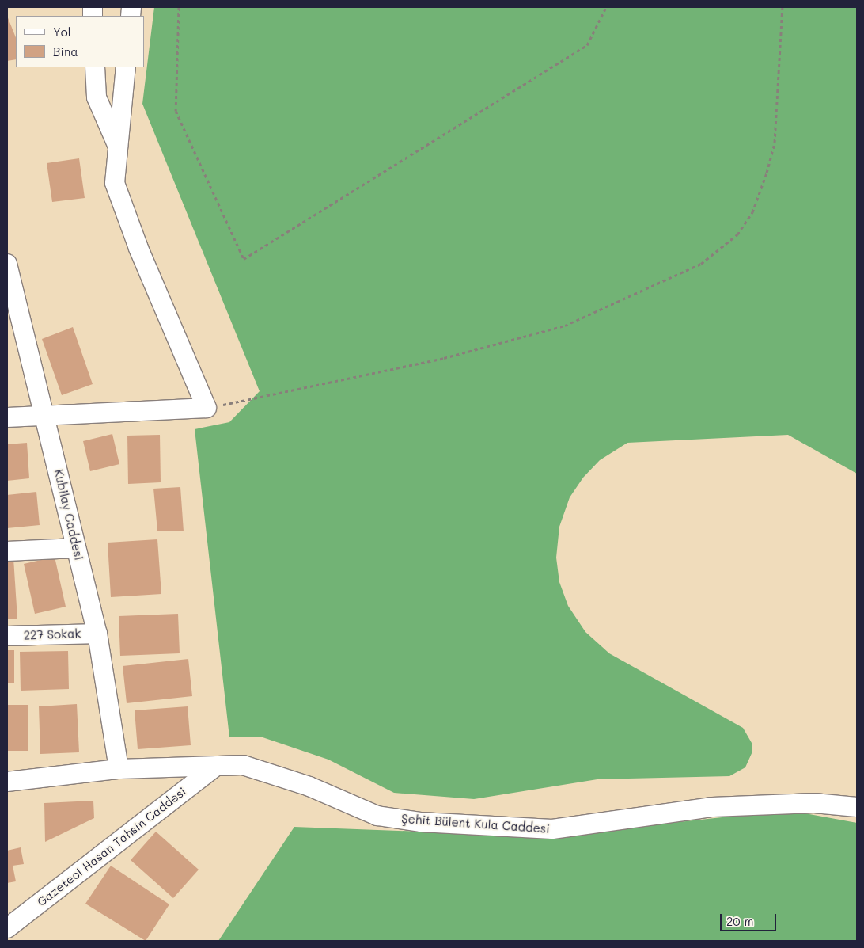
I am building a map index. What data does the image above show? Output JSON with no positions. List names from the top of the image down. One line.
{"streets":{"street":["Kubilay Caddesi","227 Sokak","Şehit Bülent Kula Caddesi","Gazeteci Hasan Tahsin Caddesi"]},"crossings":[["Kubilay Caddesi","227 Sokak"],["Kubilay Caddesi","Şehit Bülent Kula Caddesi"],["Şehit Bülent Kula Caddesi","Gazeteci Hasan Tahsin Caddesi"]],"legend":["Yol","Bina"],"scale_bar":"20 m"}
